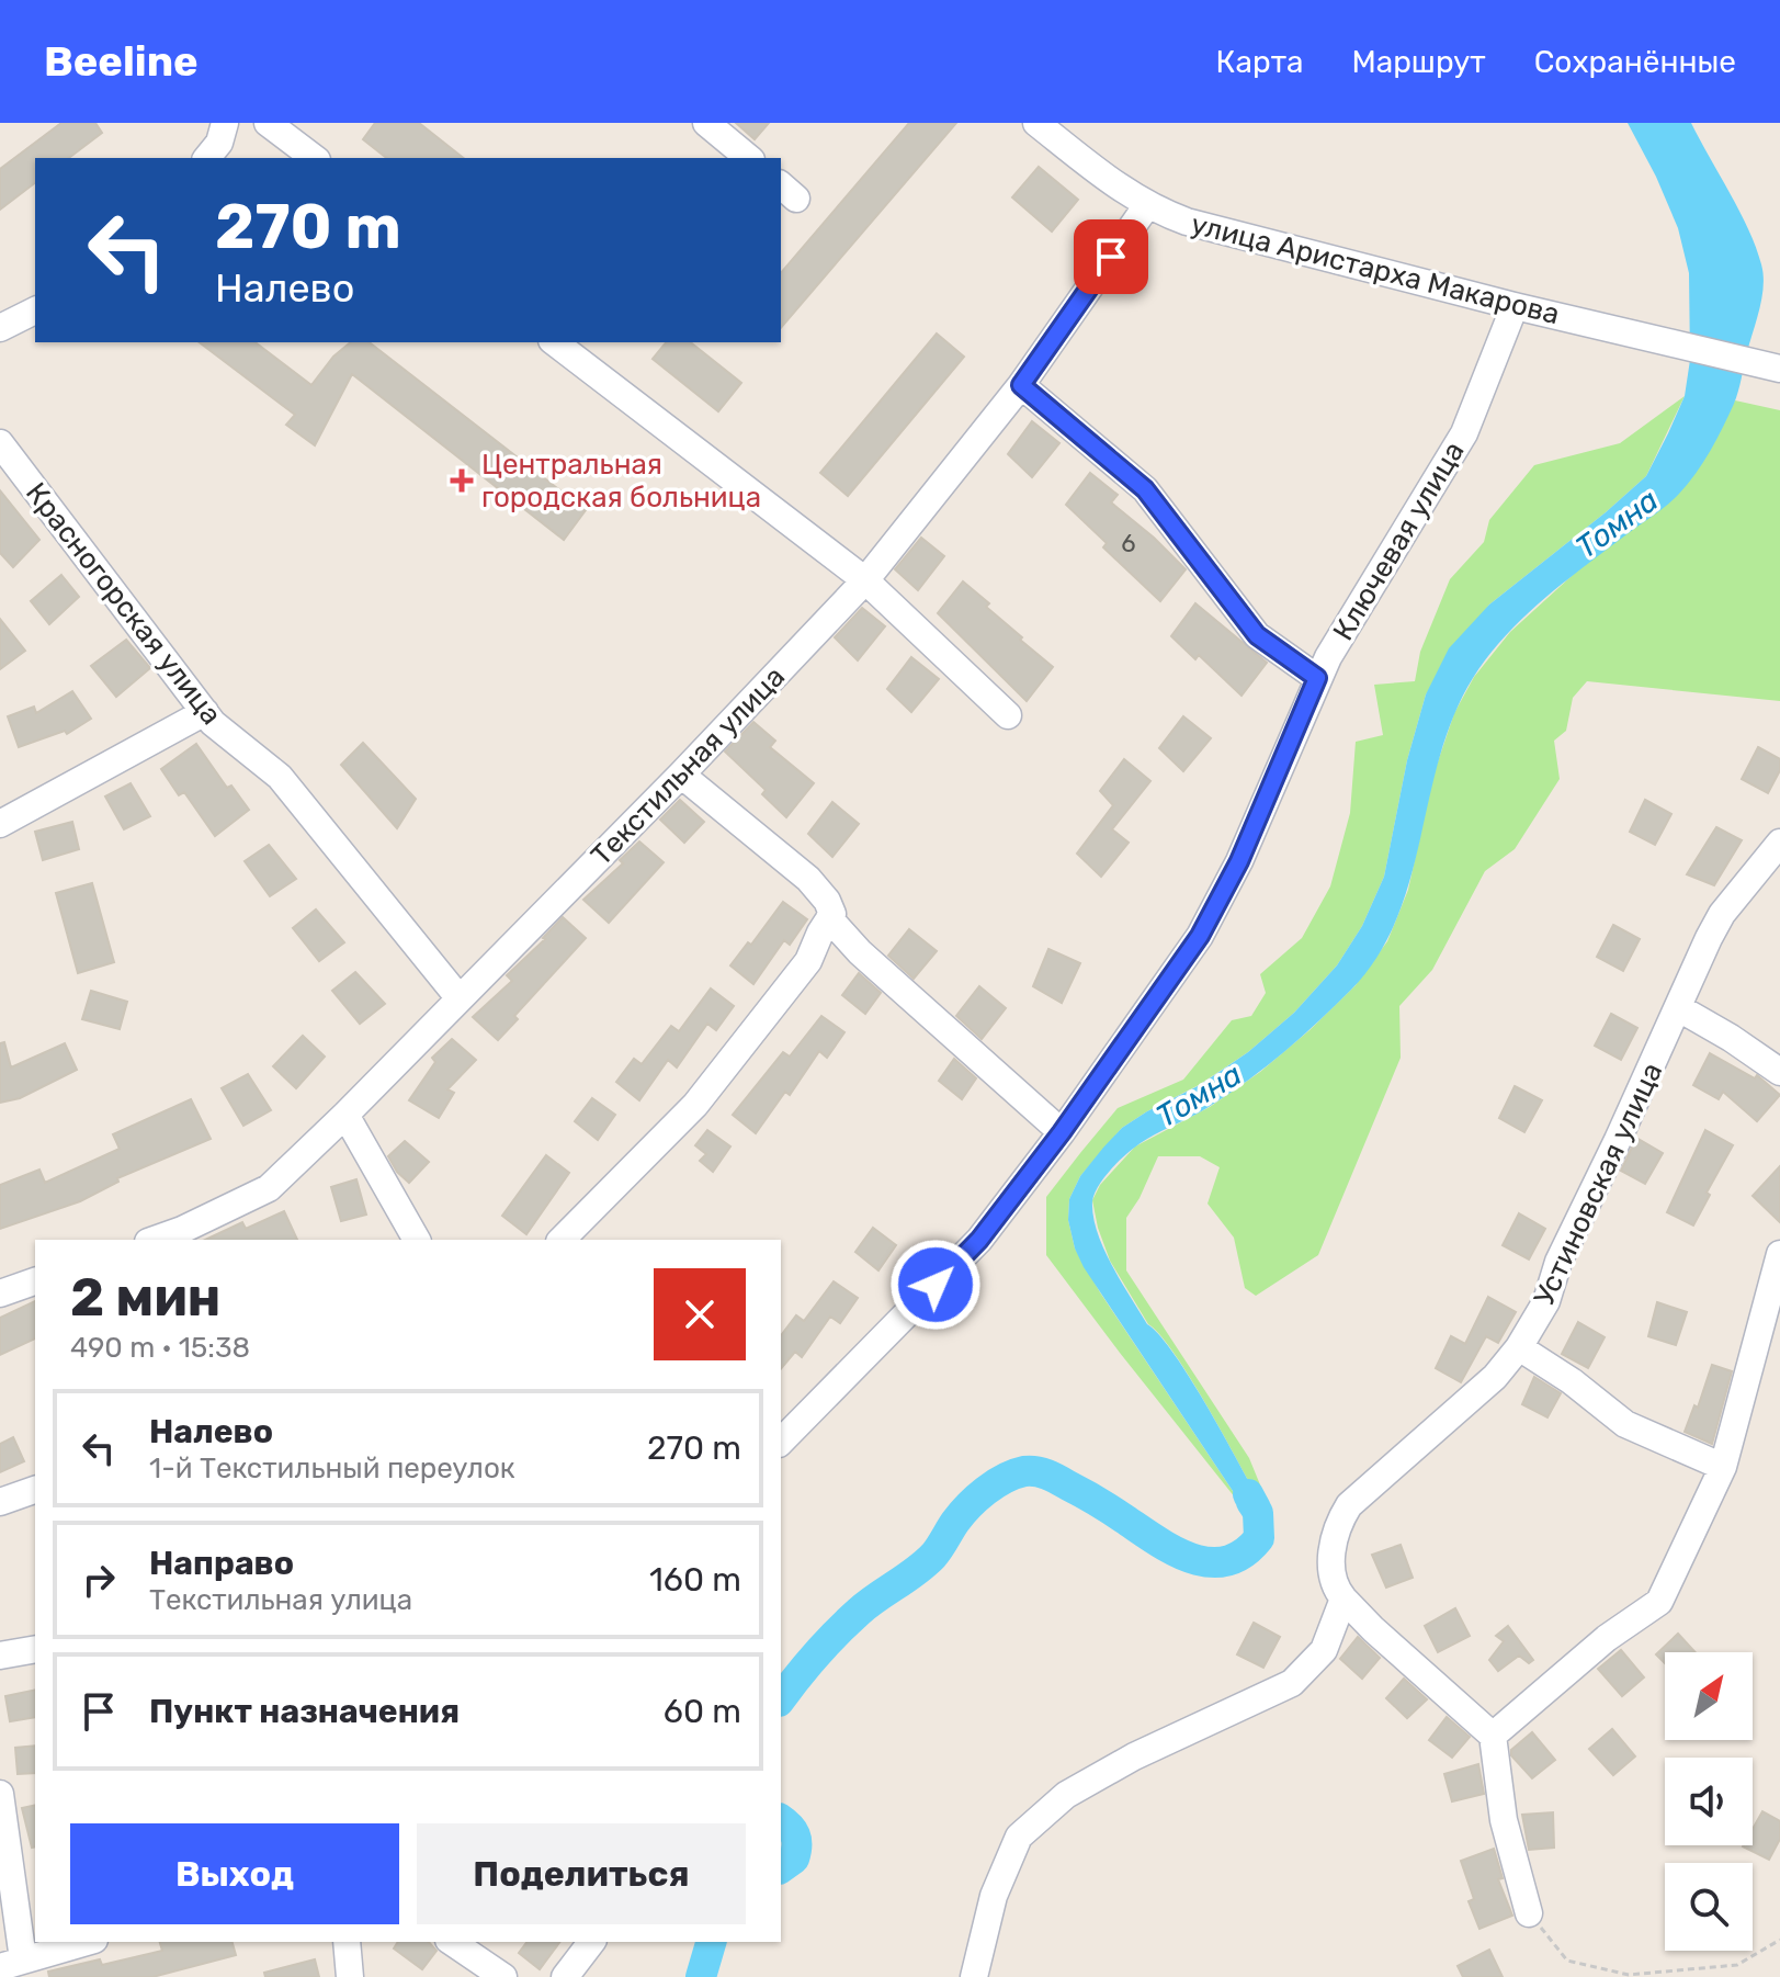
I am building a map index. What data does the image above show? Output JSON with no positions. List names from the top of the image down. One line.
{"streets":{"street":["улица Аристарха Макарова","Ключевая улица","Красногорская улица","Текстильная улица","Устиновская улица"]},"crossings":[["улица Аристарха Макарова","Ключевая улица"],["улица Аристарха Макарова","Текстильная улица"],["Красногорская улица","Текстильная улица"]],"water":["Томна"],"places":{"health":["Центральная городская больница"]},"house_numbers":["6"],"north":"top right","page":{"header":"Beeline","nav":["Карта","Маршрут","Сохранённые"],"turn":["270 m","Налево"],"heading":["2 мин","490 m · 15:38"],"list":[{"name":"Налево","note":"1-й Текстильный переулок","value":"270 m"},{"name":"Направо","note":"Текстильная улица","value":"160 m"},{"name":"Пункт назначения","value":"60 m"}],"buttons":["Выход","Поделиться"]}}
